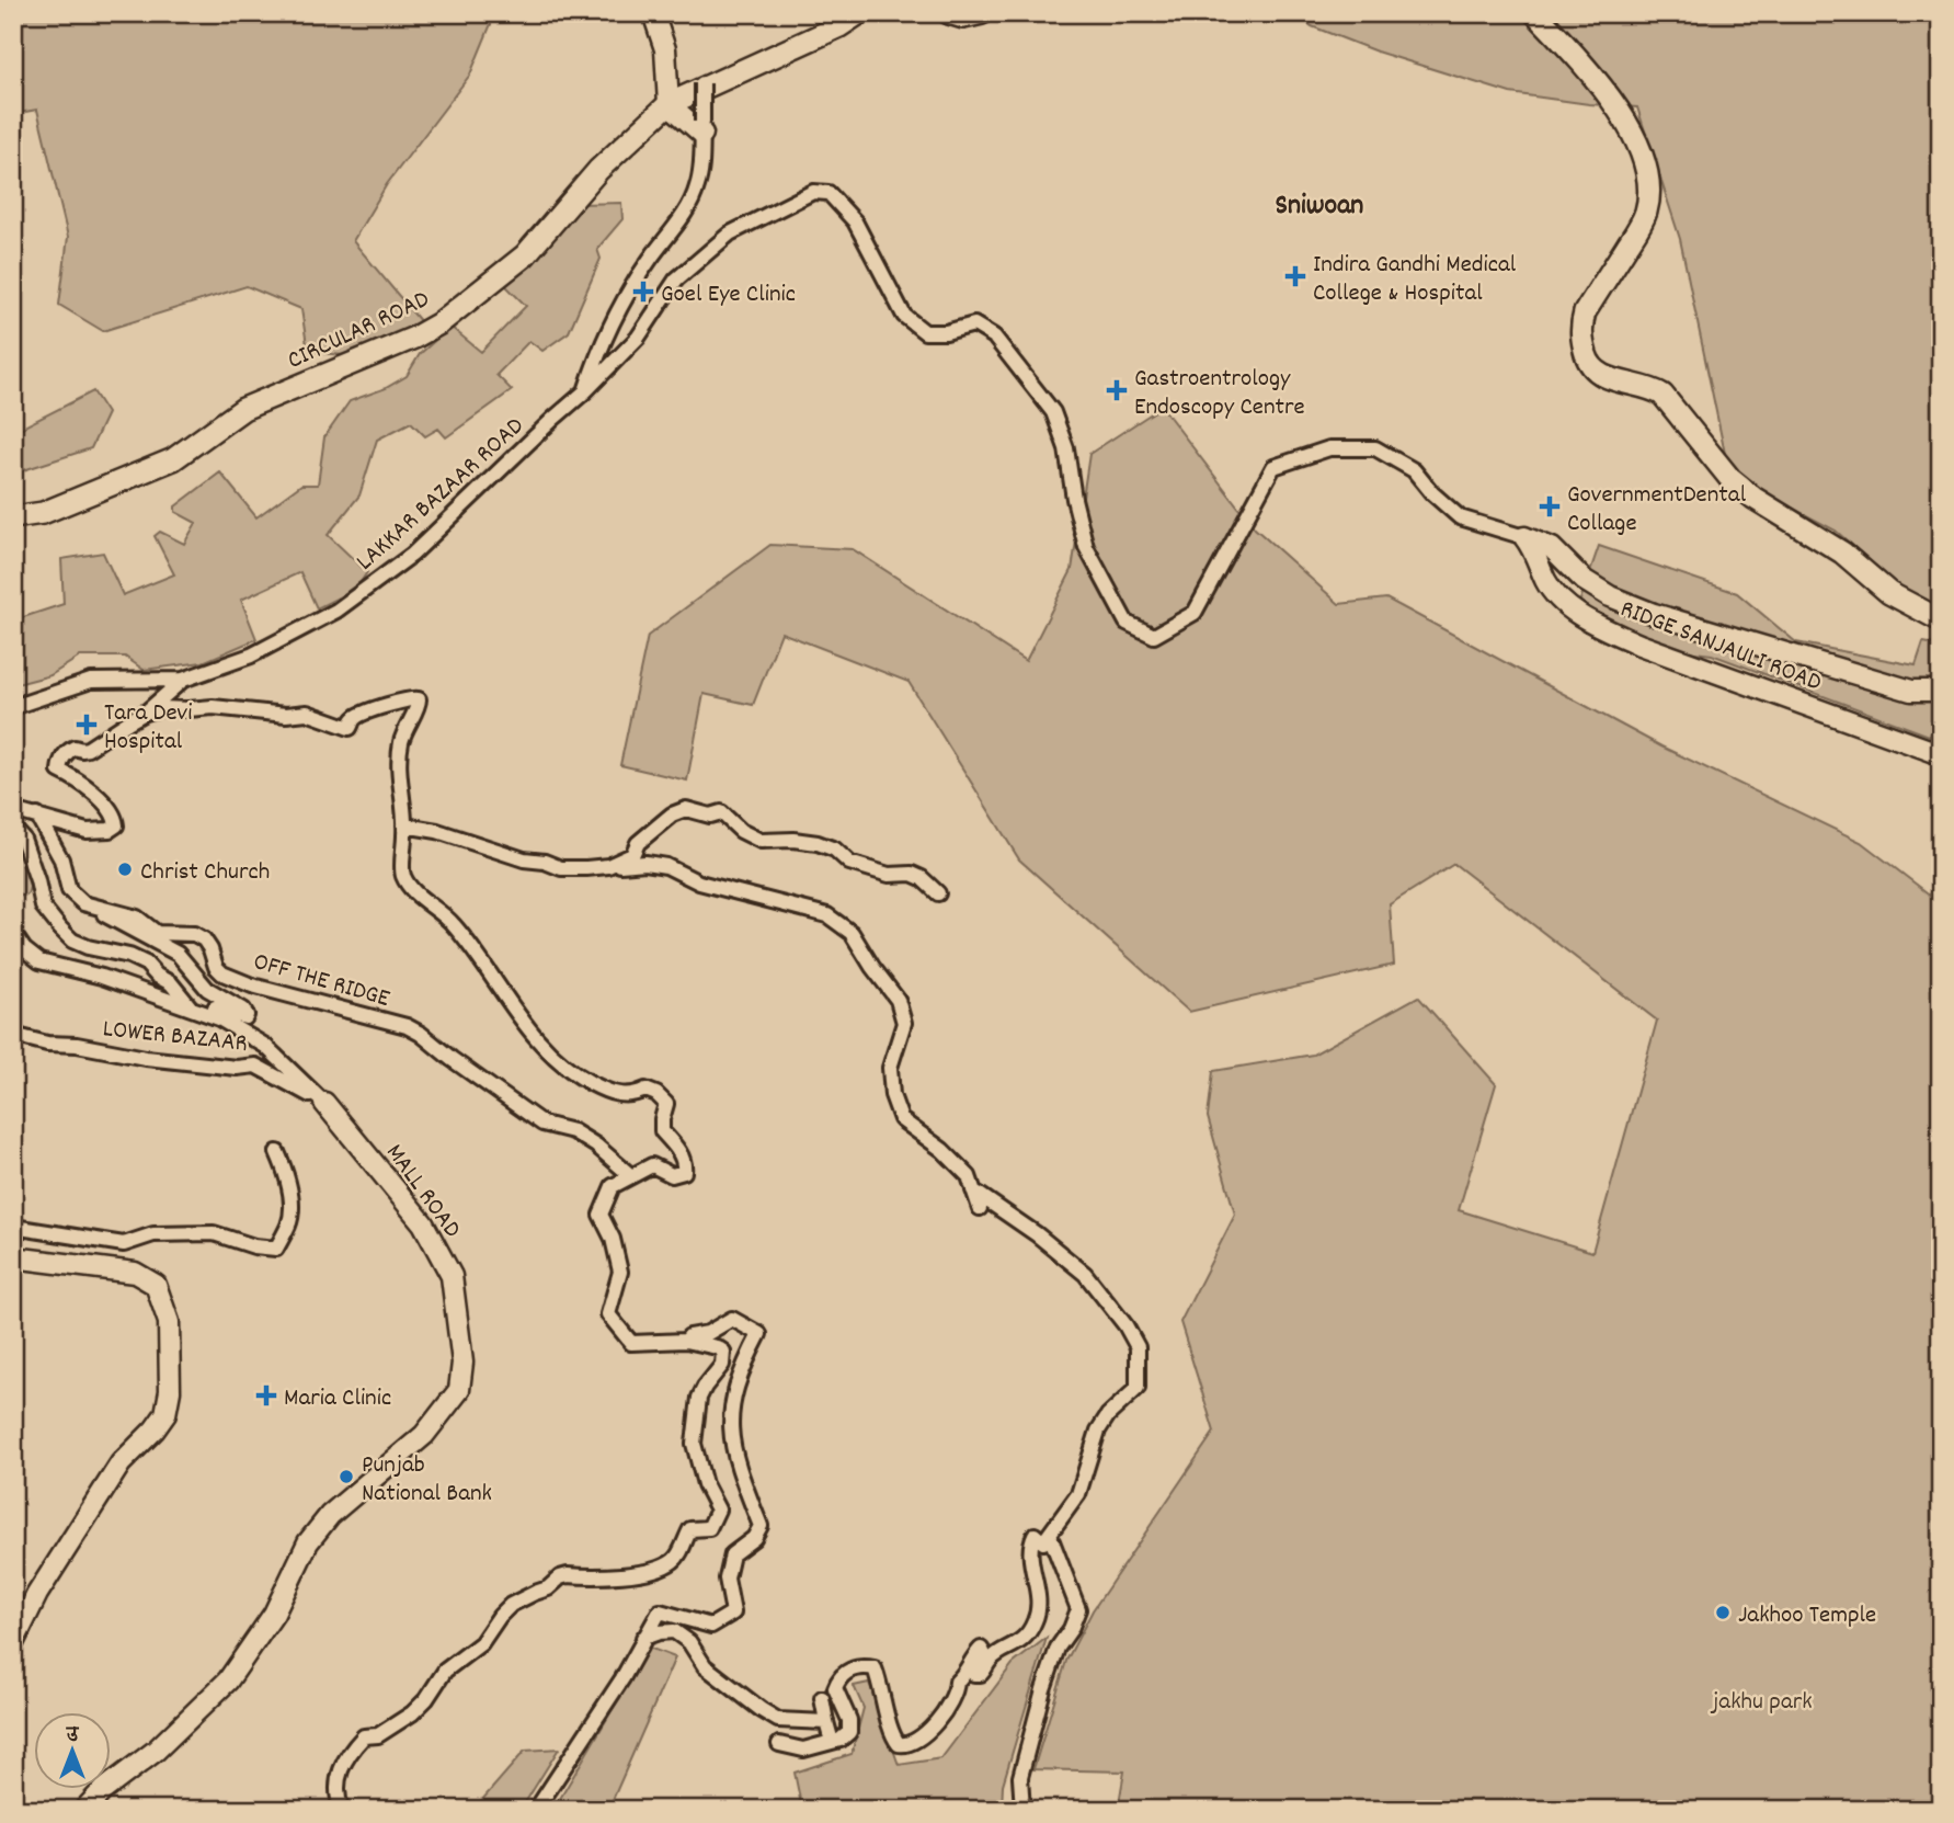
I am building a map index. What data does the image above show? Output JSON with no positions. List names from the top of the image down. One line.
{"streets":{"main road":["CIRCULAR ROAD"],"street":["LAKKAR BAZAAR ROAD","RIDGE SANJAULI ROAD","OFF THE RIDGE","LOWER BAZAAR","MALL ROAD"]},"crossings":[["LAKKAR BAZAAR ROAD","RIDGE SANJAULI ROAD"],["LOWER BAZAAR","MALL ROAD"]],"districts":["Sniwoan"],"parks":["jakhu park"],"places":{"health":["Indira Gandhi Medical College & Hospital","Goel Eye Clinic","Gastroentrology Endoscopy Centre","GovernmentDental Collage","Tara Devi Hospital","Maria Clinic"],"other":["Christ Church","Punjab National Bank","Jakhoo Temple"]},"north":"top"}
